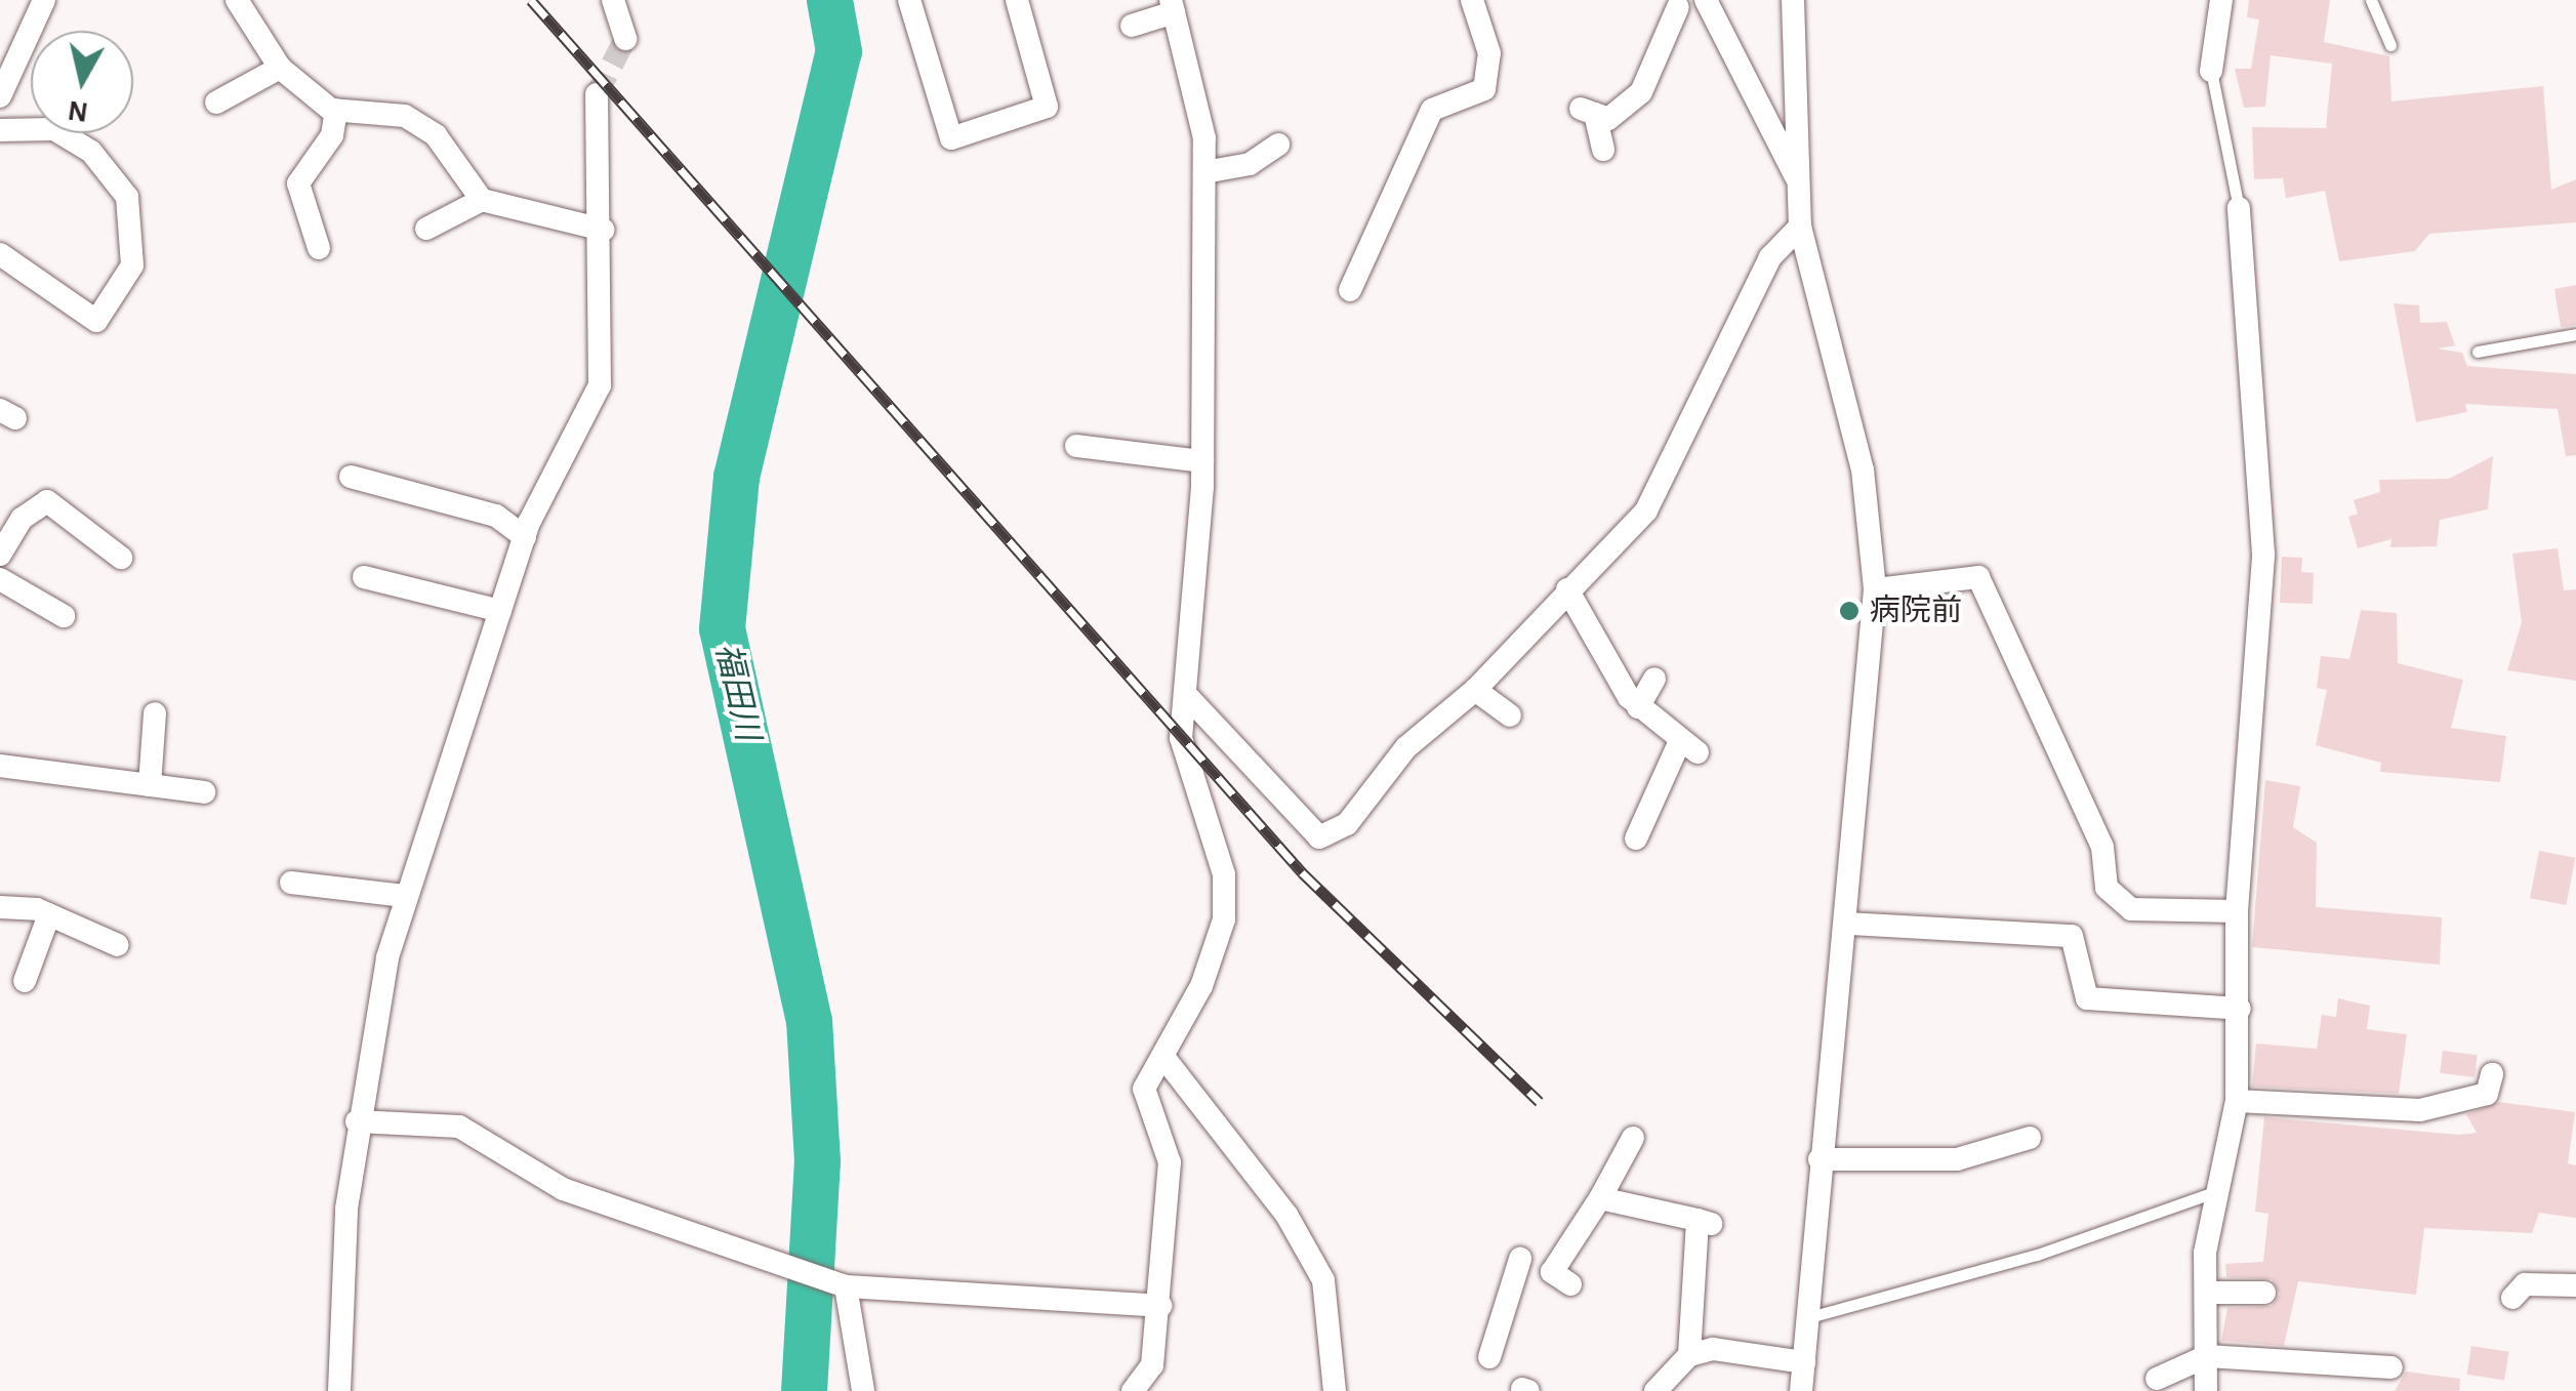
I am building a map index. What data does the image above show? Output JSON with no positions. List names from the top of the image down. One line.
{"water":["福田川"],"places":["病院前"],"north":"bottom"}
